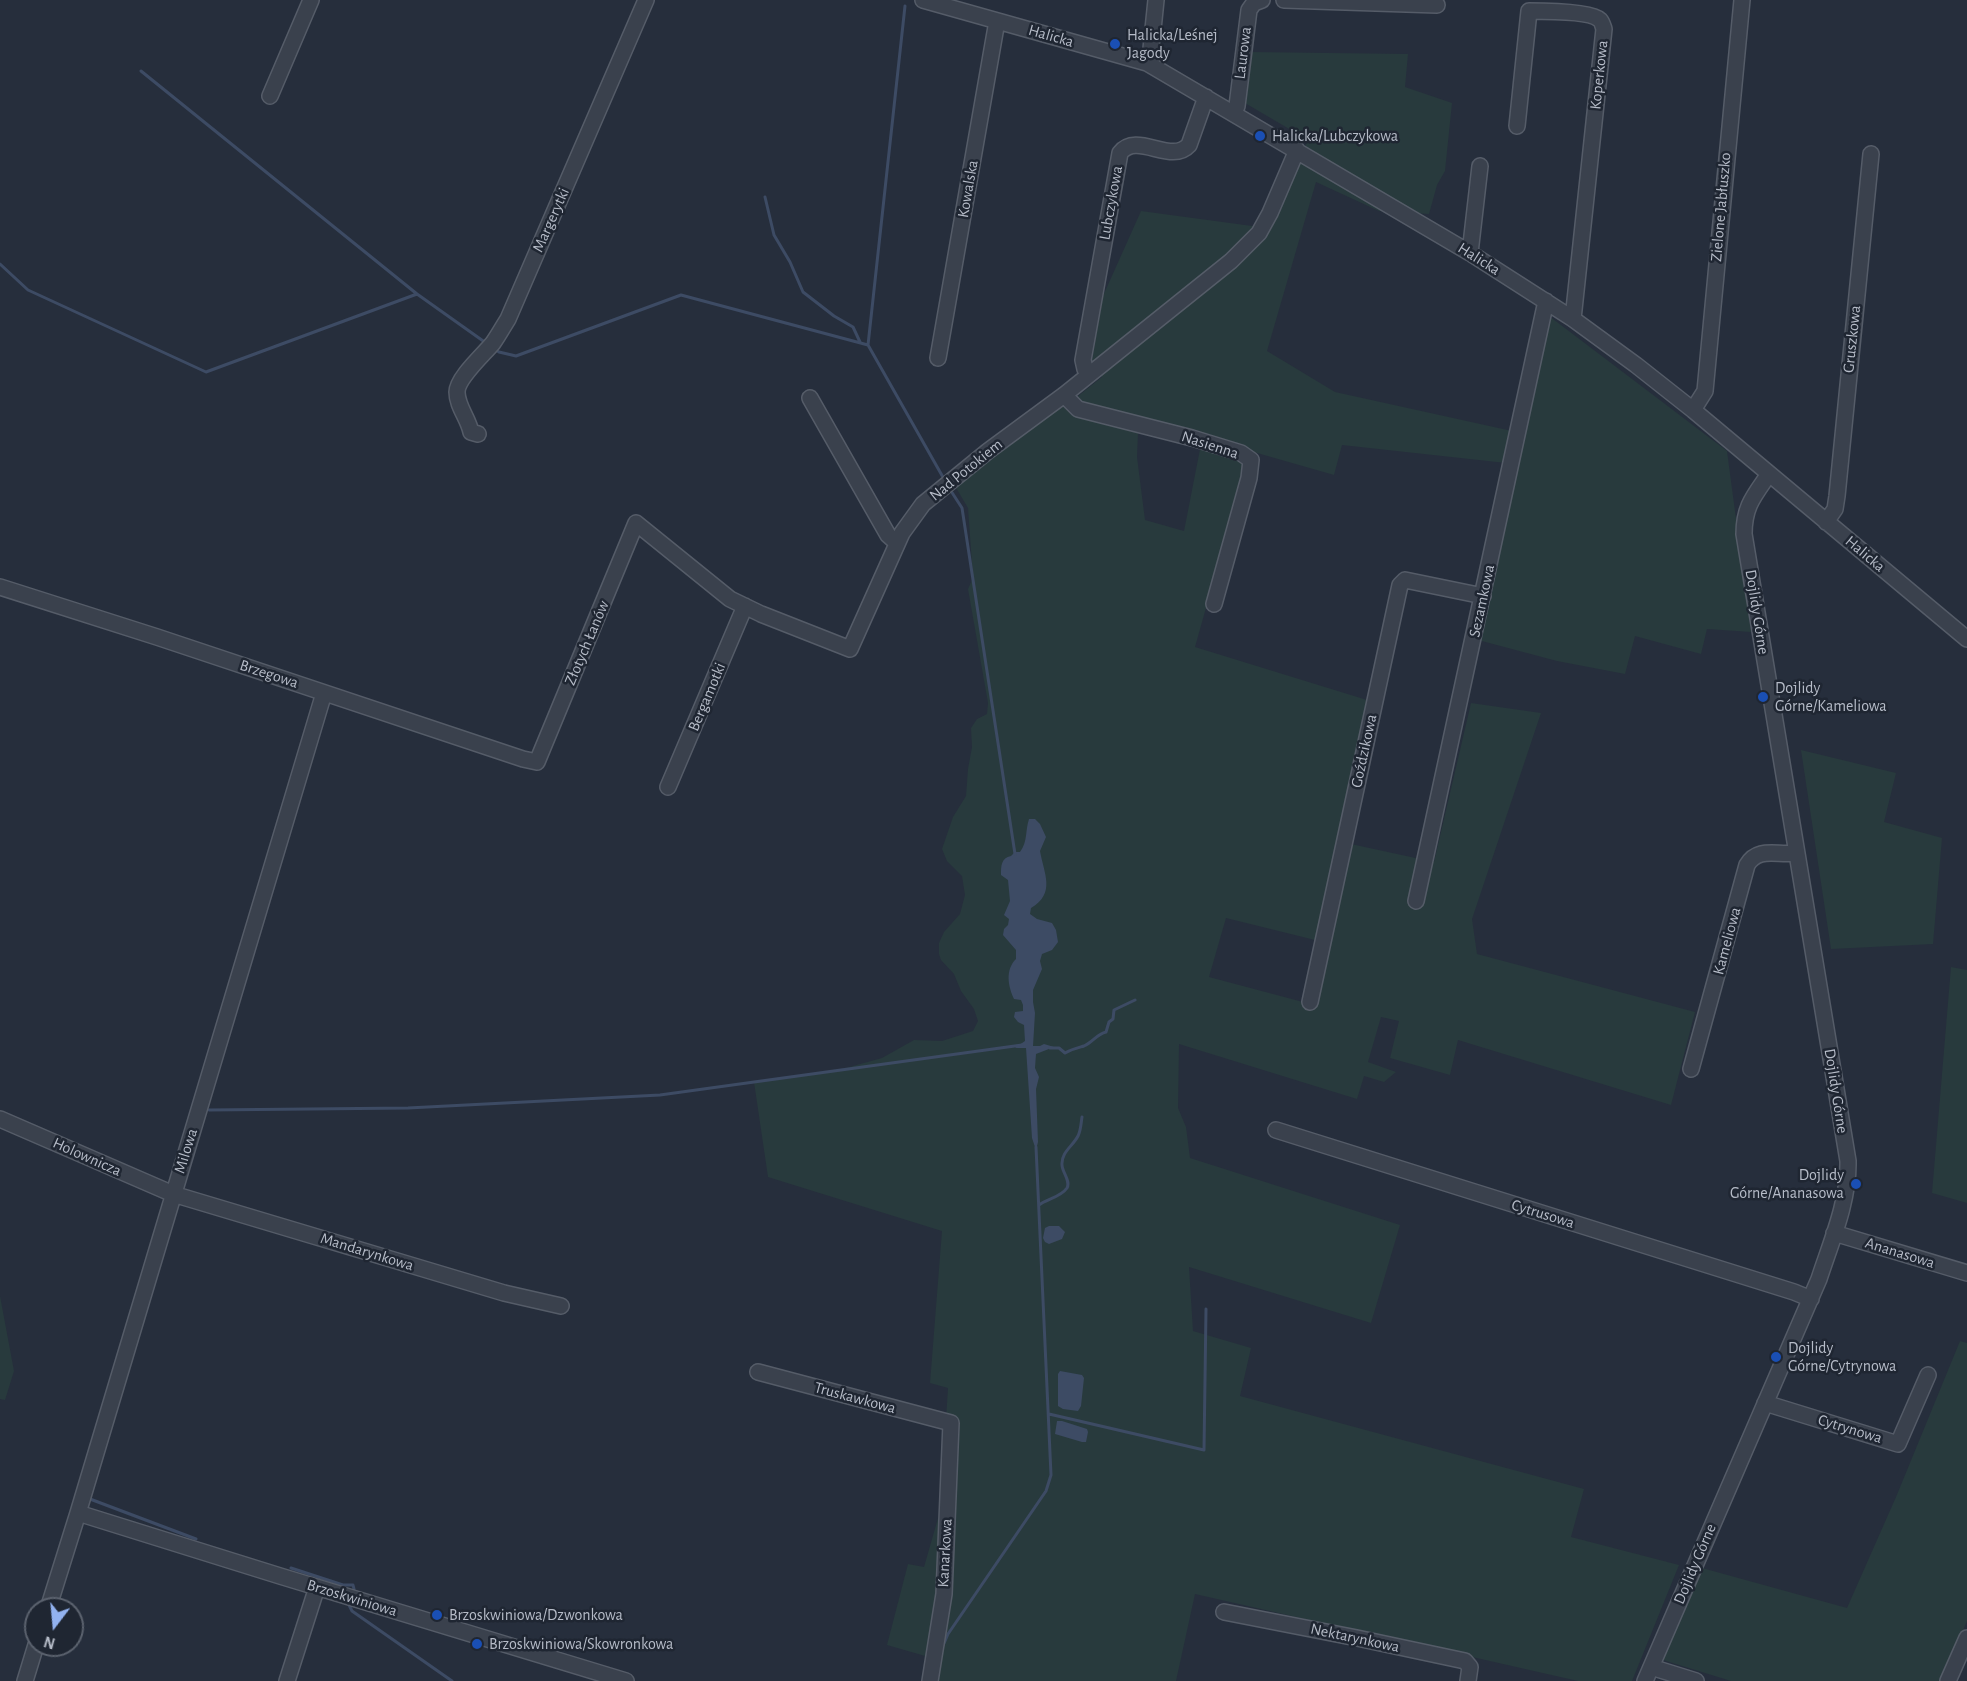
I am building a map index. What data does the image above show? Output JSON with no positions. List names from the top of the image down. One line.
{"streets":{"street":["Halicka","Laurowa","Koperkowa","Kowalska","Lubczykowa","Zielone Jabłuszko","Margerytki","Gruszkowa","Nasienna","Nad Potokiem","Sezamkowa","Dojlidy Górne","Złotych Łanów","Brzegowa","Bergamotki","Goździkowa","Kameliowa","Milowa","Holownicza","Cytrusowa","Mandarynkowa","Ananasowa","Truskawkowa","Cytrynowa","Kanarkowa","Brzoskwiniowa","Nektarynkowa"]},"crossings":[["Halicka","Laurowa"],["Halicka","Koperkowa"],["Halicka","Kowalska"],["Halicka","Lubczykowa"],["Halicka","Zielone Jabłuszko"],["Halicka","Gruszkowa"],["Halicka","Nad Potokiem"],["Halicka","Sezamkowa"],["Halicka","Dojlidy Górne"],["Lubczykowa","Nad Potokiem"],["Nasienna","Nad Potokiem"],["Nad Potokiem","Złotych Łanów"],["Nad Potokiem","Bergamotki"],["Sezamkowa","Goździkowa"],["Dojlidy Górne","Kameliowa"],["Dojlidy Górne","Cytrusowa"],["Dojlidy Górne","Ananasowa"],["Dojlidy Górne","Cytrynowa"],["Złotych Łanów","Brzegowa"],["Brzegowa","Milowa"],["Milowa","Holownicza"],["Milowa","Mandarynkowa"],["Milowa","Brzoskwiniowa"],["Holownicza","Mandarynkowa"],["Truskawkowa","Kanarkowa"]],"places":["Halicka/Leśnej Jagody","Halicka/Lubczykowa","Dojlidy Górne/Kameliowa","Dojlidy Górne/Ananasowa","Dojlidy Górne/Cytrynowa","Brzoskwiniowa/Dzwonkowa","Brzoskwiniowa/Skowronkowa"],"north":"bottom"}
